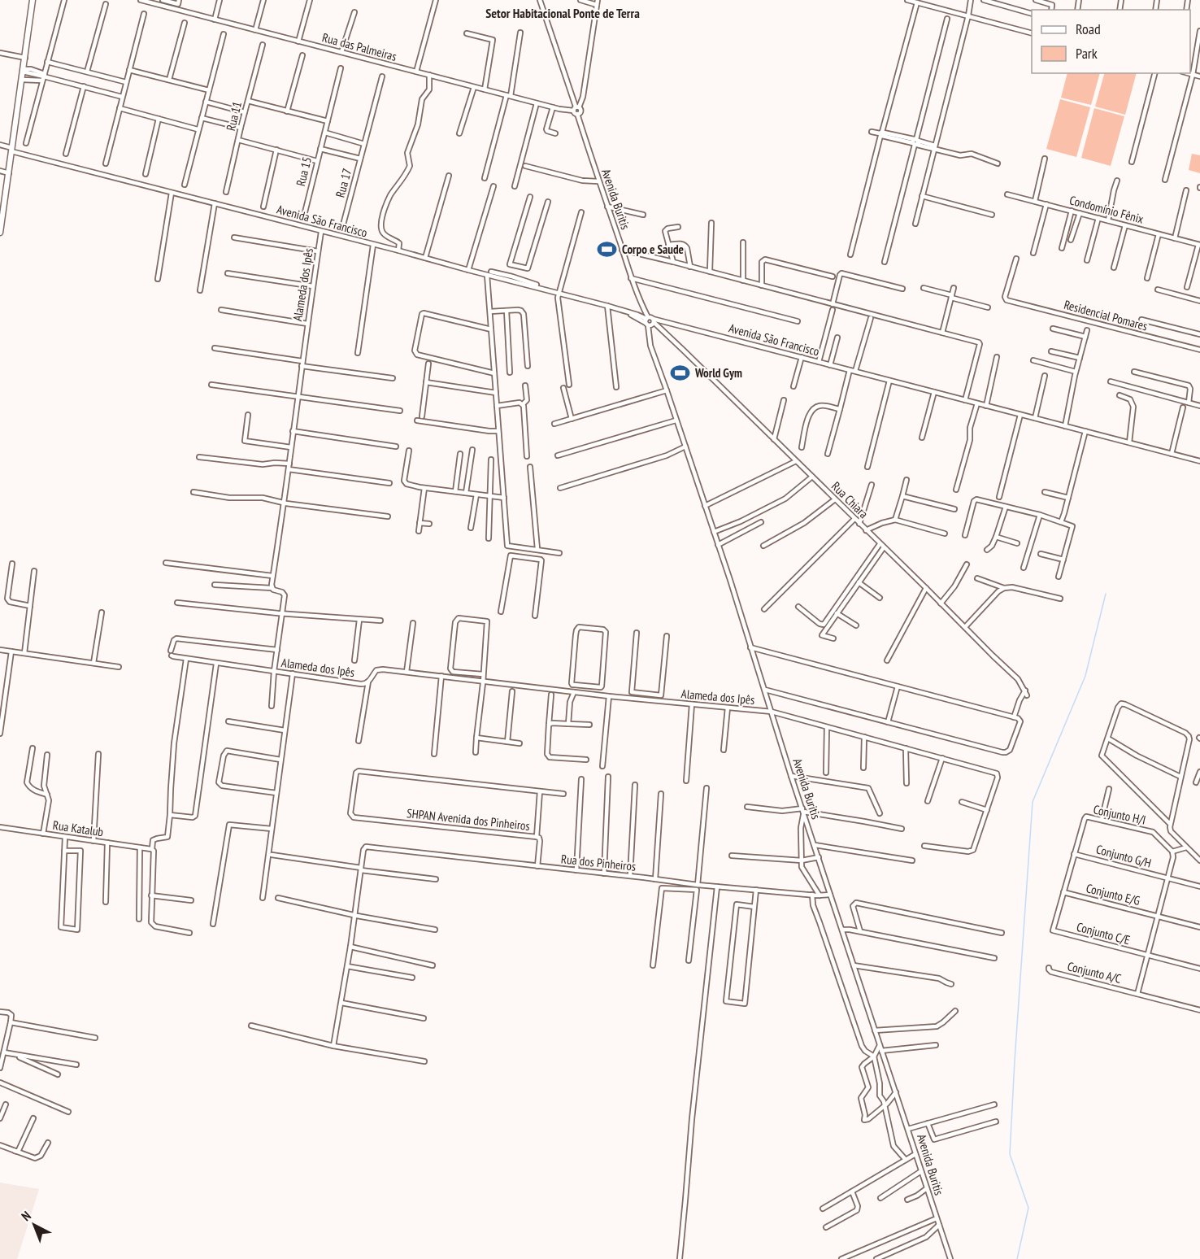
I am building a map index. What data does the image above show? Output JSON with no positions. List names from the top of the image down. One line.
{"streets":{"street":["Rua das Palmeiras","Rua 11","Rua 15","Rua 17","Avenida Buritis","Condomínio Fênix","Avenida São Francisco","Alameda dos Ipês","Residencial Pomares","Rua Chiara","Conjunto H/I","SHPAN Avenida dos Pinheiros","Rua Katalub","Conjunto G/H","Rua dos Pinheiros","Conjunto E/G","Conjunto C/E","Conjunto A/C"]},"crossings":[["Rua das Palmeiras","Avenida Buritis"],["Avenida Buritis","Avenida São Francisco"],["Avenida Buritis","Alameda dos Ipês"],["Avenida Buritis","Rua Chiara"],["Avenida Buritis","Rua dos Pinheiros"],["Avenida São Francisco","Alameda dos Ipês"],["Avenida São Francisco","Rua Chiara"],["Conjunto H/I","Conjunto G/H"],["Conjunto E/G","Conjunto C/E"]],"districts":["Setor Habitacional Ponte de Terra"],"places":{"sports":["Corpo e Saude","World Gym"]},"legend":["Road","Park"],"north":"top left"}
